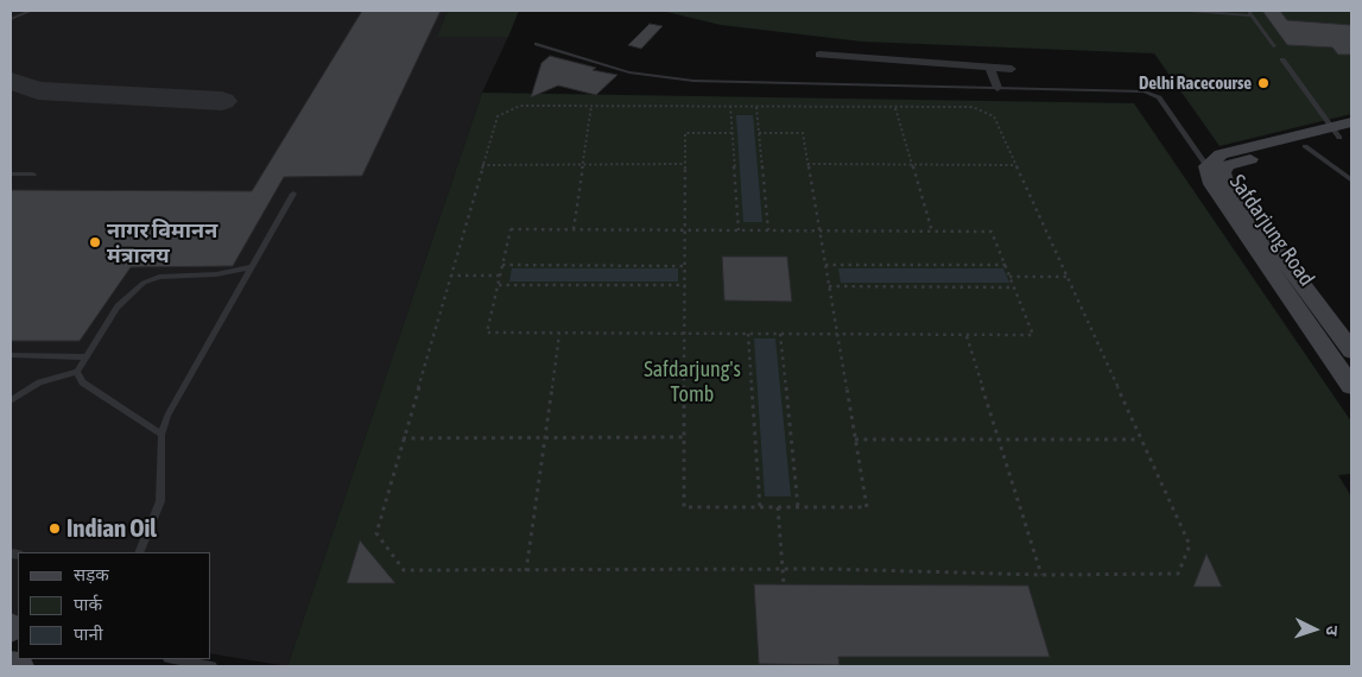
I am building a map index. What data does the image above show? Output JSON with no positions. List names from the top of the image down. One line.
{"streets":{"main road":["Safdarjung Road"]},"parks":["Safdarjung's Tomb"],"places":["Delhi Racecourse","नागर विमानन मंत्रालय","Indian Oil"],"legend":["सड़क","पार्क","पानी"],"north":"right"}
